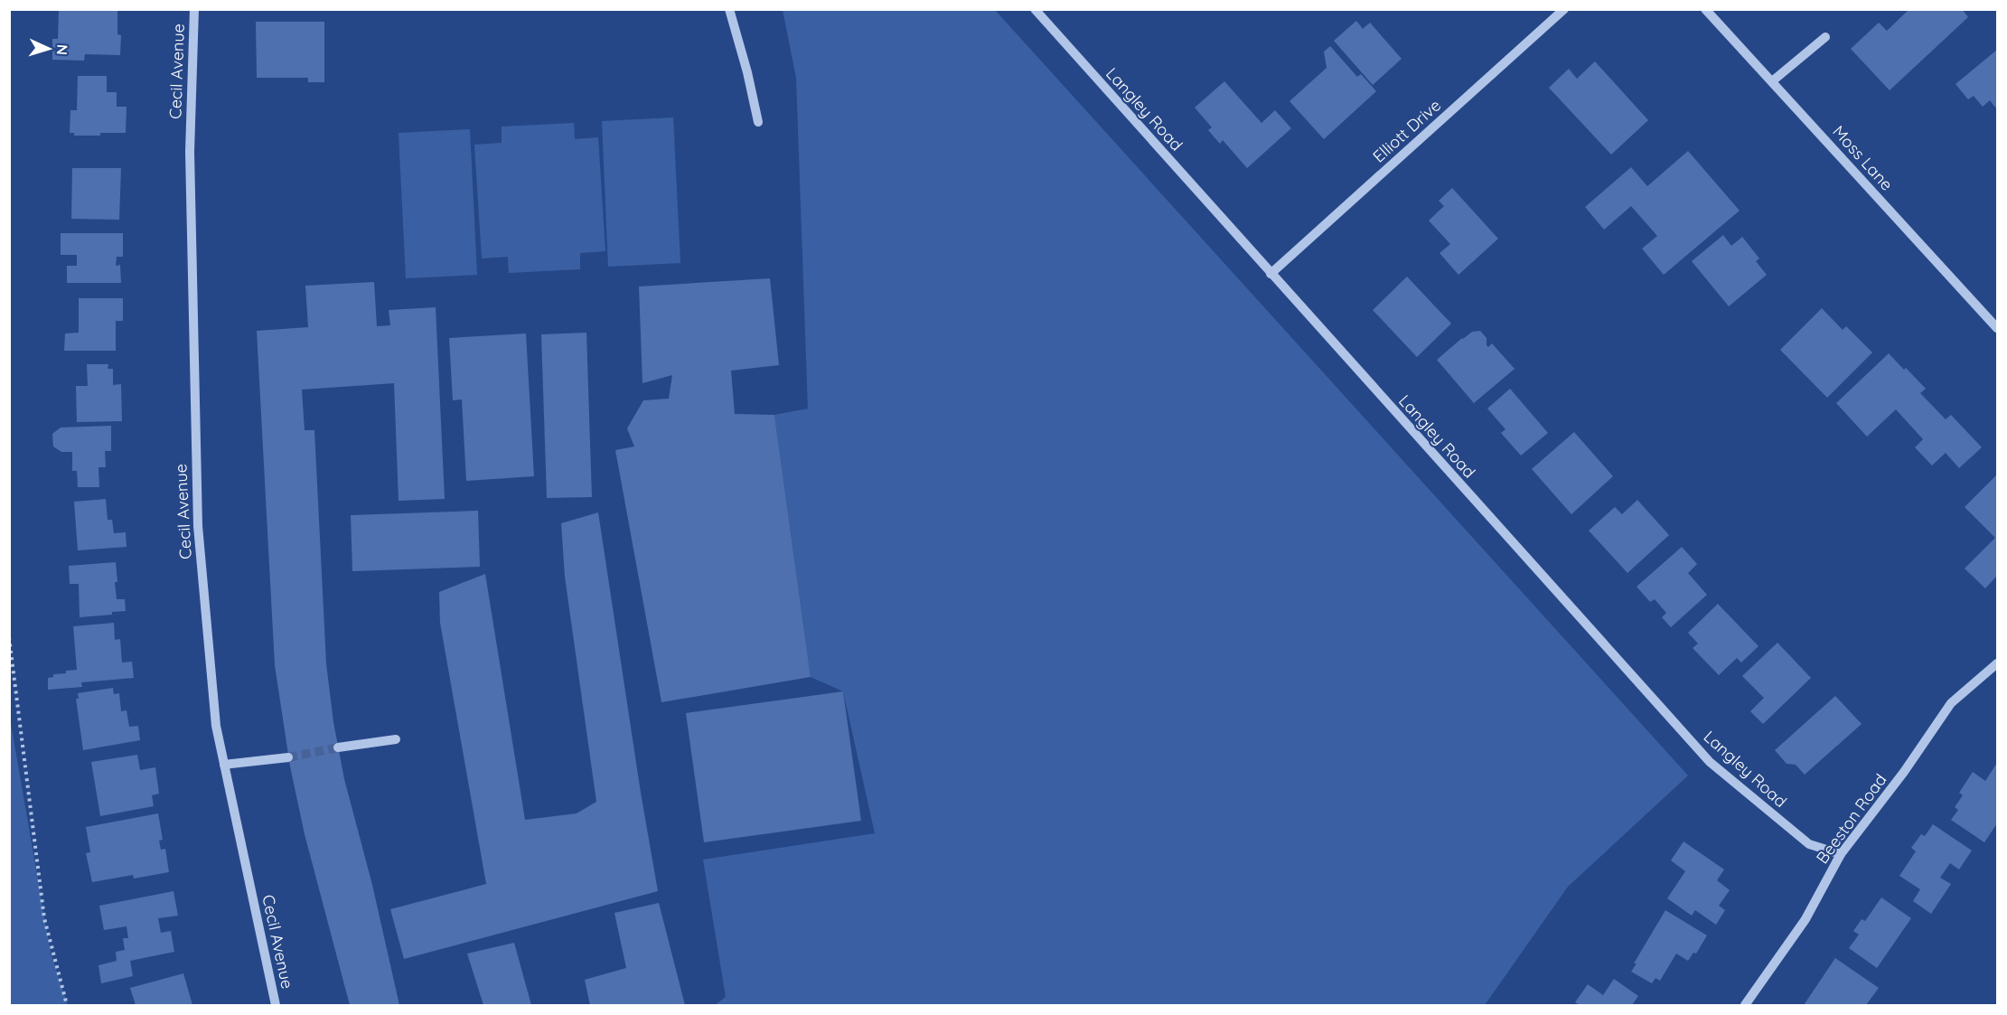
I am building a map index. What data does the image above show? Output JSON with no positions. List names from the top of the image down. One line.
{"streets":{"street":["Cecil Avenue","Langley Road","Elliott Drive","Moss Lane","Beeston Road"]},"crossings":[["Langley Road","Elliott Drive"],["Langley Road","Beeston Road"]],"north":"right"}
